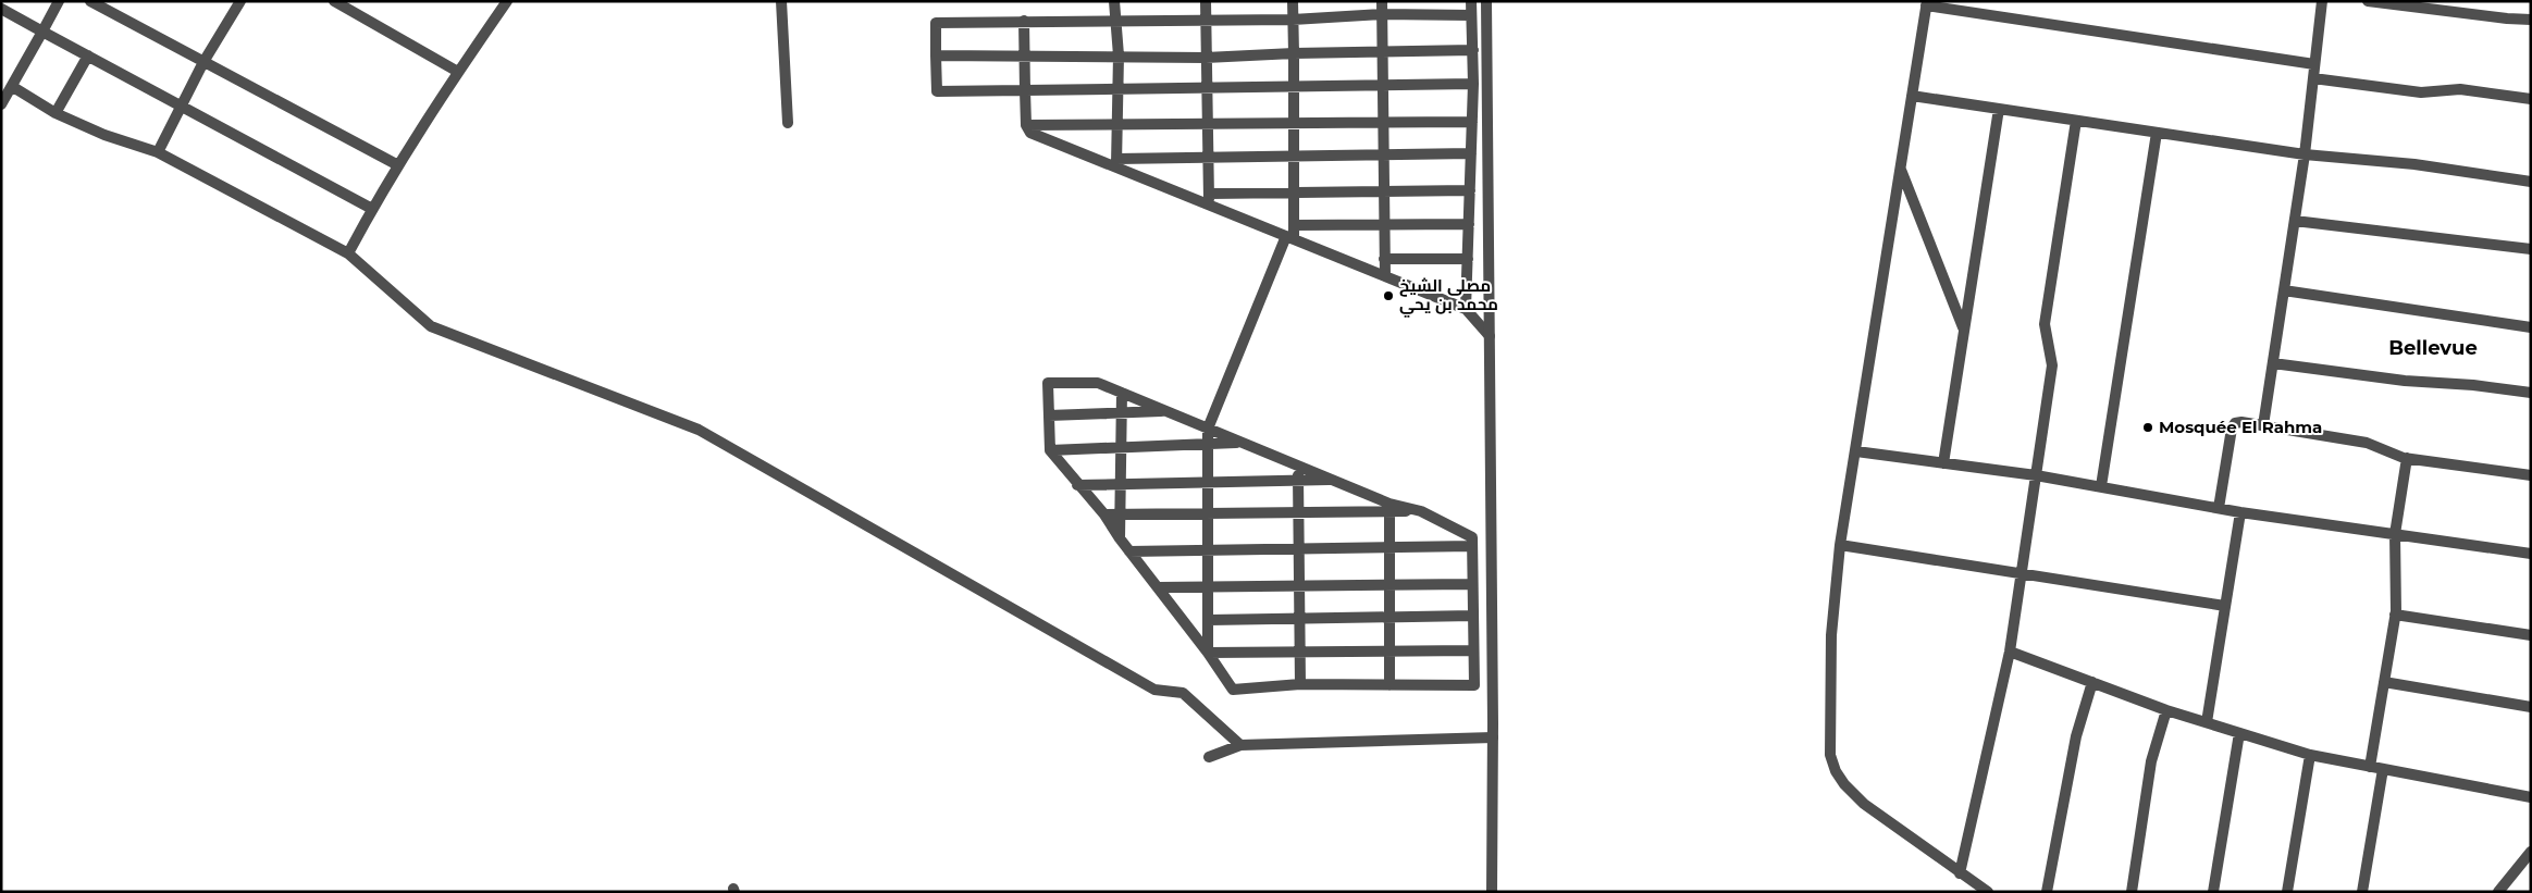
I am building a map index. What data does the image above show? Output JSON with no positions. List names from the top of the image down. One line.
{"districts":["Bellevue"],"places":["مصلى الشيخ محمد بن يحي","Mosquée El Rahma"]}
